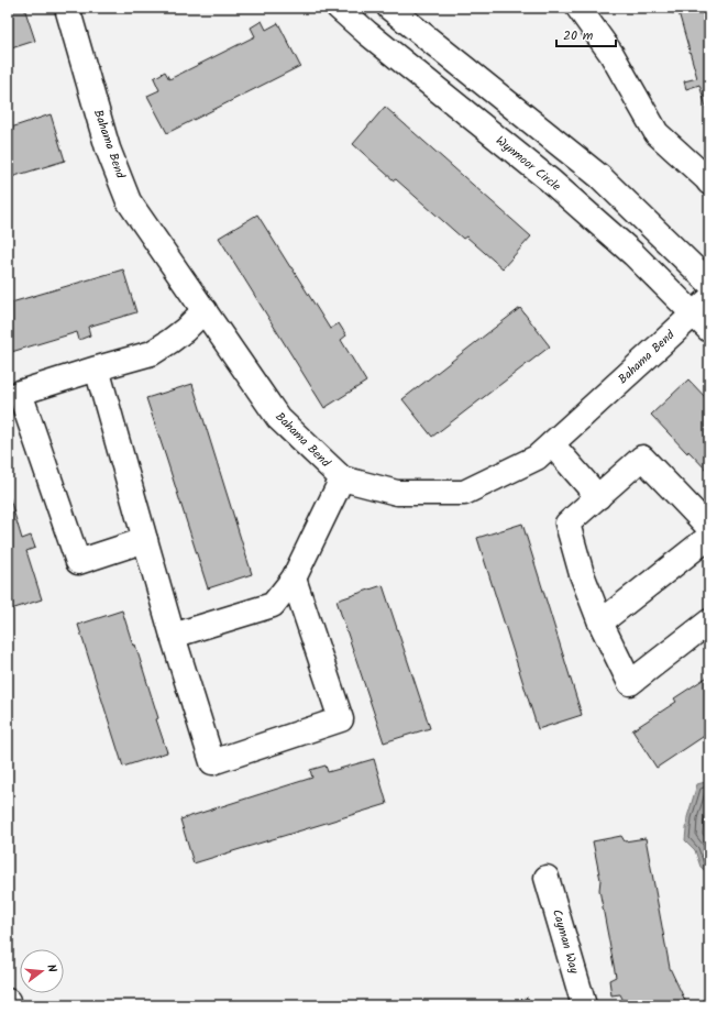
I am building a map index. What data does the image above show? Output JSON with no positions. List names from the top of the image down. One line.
{"streets":{"street":["Bahama Bend","Wynmoor Circle","Cayman Way"]},"crossings":[["Bahama Bend","Wynmoor Circle"]],"scale_bar":"20 m","north":"right"}
